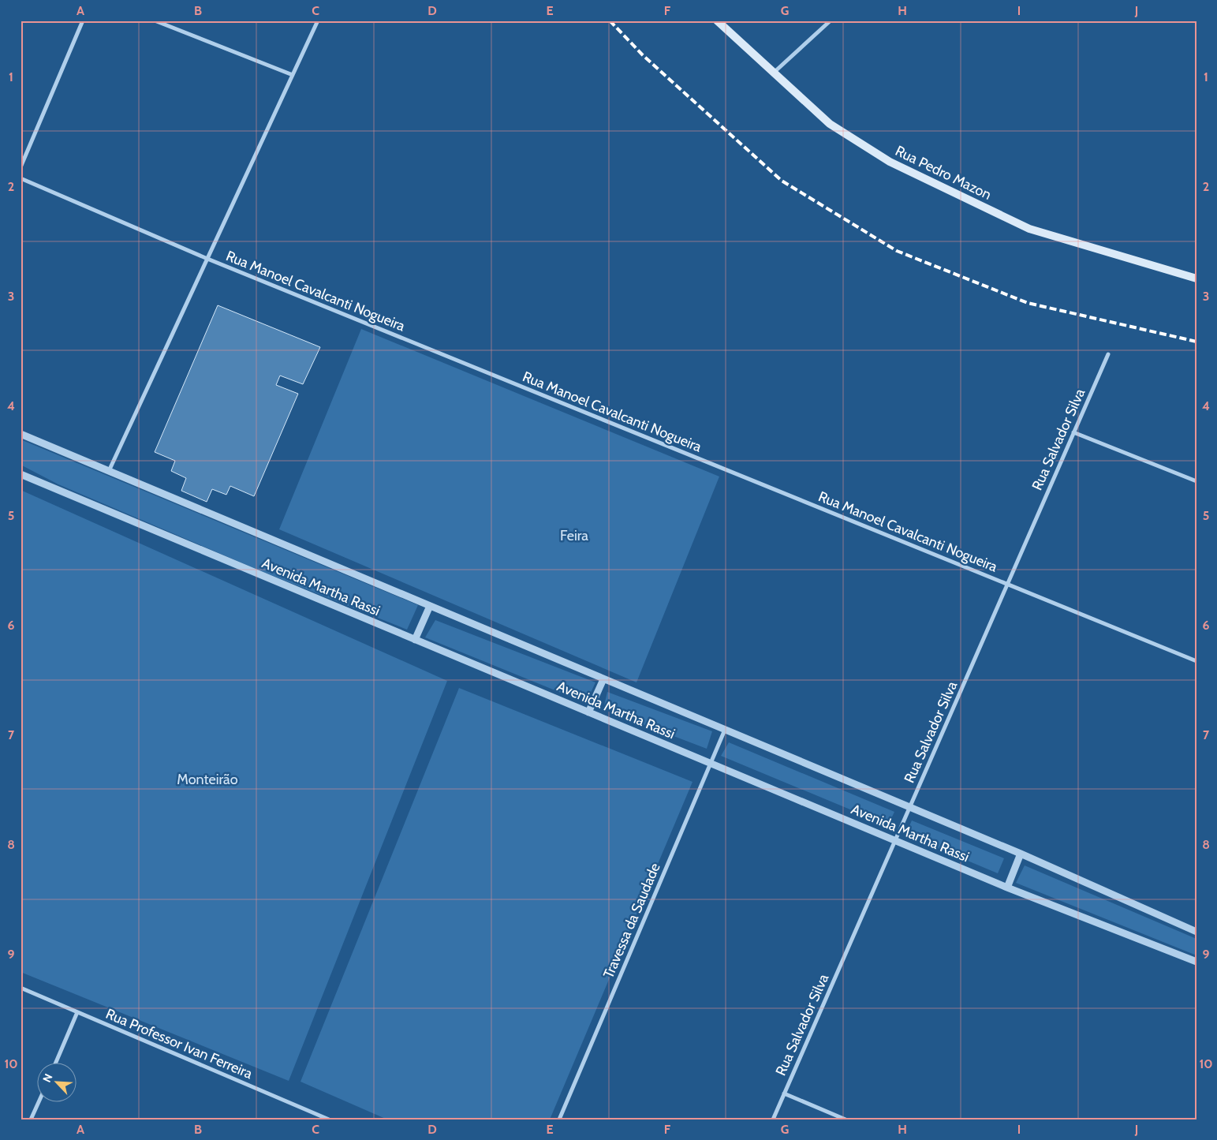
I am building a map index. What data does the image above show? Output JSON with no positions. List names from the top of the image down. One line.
{"streets":{"main road":["Rua Pedro Mazon"],"street":["Rua Manoel Cavalcanti Nogueira","Rua Salvador Silva","Avenida Martha Rassi","Travessa da Saudade","Rua Professor Ivan Ferreira"]},"crossings":[["Rua Manoel Cavalcanti Nogueira","Rua Salvador Silva"],["Rua Salvador Silva","Avenida Martha Rassi"],["Avenida Martha Rassi","Travessa da Saudade"]],"parks":["Feira","Monteirão"],"north":"top left","grid":{"columns":["A","B","C","D","E","F","G","H","I","J"],"rows":["1","2","3","4","5","6","7","8","9","10"]}}
